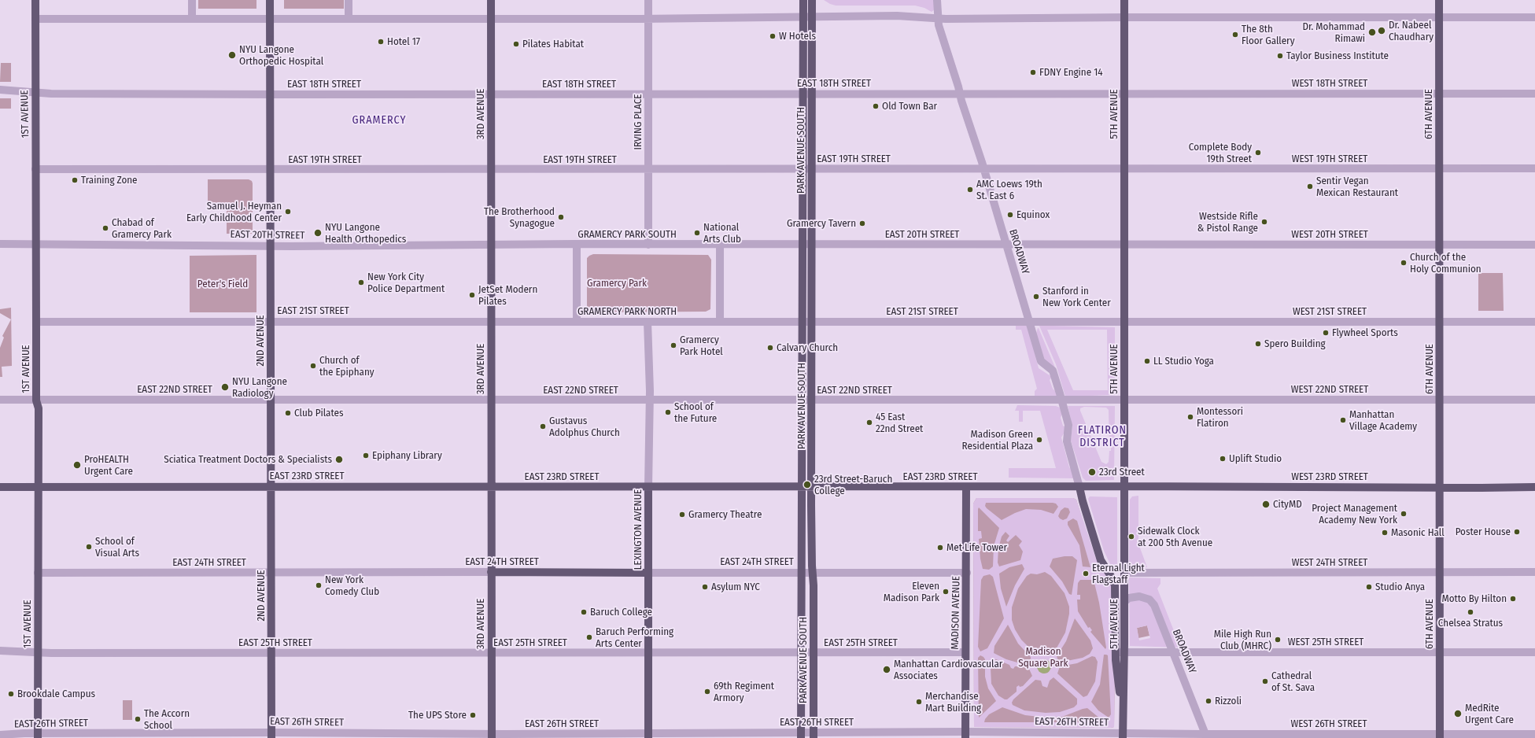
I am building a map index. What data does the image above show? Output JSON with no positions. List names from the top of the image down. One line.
{"streets":{"main road":["1ST AVENUE","3RD AVENUE","5TH AVENUE","6TH AVENUE","PARK AVENUE SOUTH","2ND AVENUE","EAST 23RD STREET","WEST 23RD STREET","LEXINGTON AVENUE","EAST 24TH STREET","MADISON AVENUE"],"street":["EAST 18TH STREET","WEST 18TH STREET","IRVING PLACE","EAST 19TH STREET","WEST 19TH STREET","GRAMERCY PARK SOUTH","EAST 20TH STREET","WEST 20TH STREET","BROADWAY","EAST 21ST STREET","GRAMERCY PARK NORTH","WEST 21ST STREET","EAST 22ND STREET","WEST 22ND STREET","WEST 24TH STREET","WEST 25TH STREET","EAST 25TH STREET","EAST 26TH STREET","WEST 26TH STREET"]},"crossings":[["EAST 18TH STREET","WEST 18TH STREET"],["EAST 18TH STREET","1ST AVENUE"],["EAST 18TH STREET","3RD AVENUE"],["EAST 18TH STREET","5TH AVENUE"],["EAST 18TH STREET","IRVING PLACE"],["EAST 18TH STREET","PARK AVENUE SOUTH"],["EAST 18TH STREET","BROADWAY"],["EAST 18TH STREET","2ND AVENUE"],["WEST 18TH STREET","5TH AVENUE"],["WEST 18TH STREET","6TH AVENUE"],["1ST AVENUE","EAST 19TH STREET"],["1ST AVENUE","EAST 20TH STREET"],["1ST AVENUE","EAST 21ST STREET"],["1ST AVENUE","EAST 22ND STREET"],["1ST AVENUE","EAST 23RD STREET"],["1ST AVENUE","EAST 24TH STREET"],["1ST AVENUE","EAST 25TH STREET"],["1ST AVENUE","EAST 26TH STREET"],["3RD AVENUE","EAST 19TH STREET"],["3RD AVENUE","EAST 20TH STREET"],["3RD AVENUE","EAST 21ST STREET"],["3RD AVENUE","EAST 22ND STREET"],["3RD AVENUE","EAST 23RD STREET"],["3RD AVENUE","EAST 24TH STREET"],["3RD AVENUE","EAST 25TH STREET"],["3RD AVENUE","EAST 26TH STREET"],["5TH AVENUE","EAST 19TH STREET"],["5TH AVENUE","WEST 19TH STREET"],["5TH AVENUE","EAST 20TH STREET"],["5TH AVENUE","WEST 20TH STREET"],["5TH AVENUE","BROADWAY"],["5TH AVENUE","EAST 21ST STREET"],["5TH AVENUE","WEST 21ST STREET"],["5TH AVENUE","EAST 22ND STREET"],["5TH AVENUE","WEST 22ND STREET"],["5TH AVENUE","EAST 23RD STREET"],["5TH AVENUE","WEST 23RD STREET"],["5TH AVENUE","WEST 24TH STREET"],["5TH AVENUE","WEST 25TH STREET"],["5TH AVENUE","EAST 26TH STREET"],["5TH AVENUE","WEST 26TH STREET"],["6TH AVENUE","WEST 19TH STREET"],["6TH AVENUE","WEST 20TH STREET"],["6TH AVENUE","WEST 21ST STREET"],["6TH AVENUE","WEST 22ND STREET"],["6TH AVENUE","WEST 23RD STREET"],["6TH AVENUE","WEST 24TH STREET"],["6TH AVENUE","WEST 25TH STREET"],["6TH AVENUE","WEST 26TH STREET"],["IRVING PLACE","EAST 19TH STREET"],["IRVING PLACE","GRAMERCY PARK SOUTH"],["PARK AVENUE SOUTH","EAST 19TH STREET"],["PARK AVENUE SOUTH","EAST 20TH STREET"],["PARK AVENUE SOUTH","EAST 21ST STREET"],["PARK AVENUE SOUTH","EAST 22ND STREET"],["PARK AVENUE SOUTH","EAST 23RD STREET"],["PARK AVENUE SOUTH","EAST 24TH STREET"],["PARK AVENUE SOUTH","EAST 25TH STREET"],["PARK AVENUE SOUTH","EAST 26TH STREET"],["EAST 19TH STREET","WEST 19TH STREET"],["EAST 19TH STREET","BROADWAY"],["EAST 19TH STREET","2ND AVENUE"],["GRAMERCY PARK SOUTH","EAST 20TH STREET"],["EAST 20TH STREET","WEST 20TH STREET"],["EAST 20TH STREET","BROADWAY"],["EAST 20TH STREET","2ND AVENUE"],["BROADWAY","EAST 21ST STREET"],["BROADWAY","EAST 22ND STREET"],["BROADWAY","EAST 23RD STREET"],["BROADWAY","WEST 25TH STREET"],["BROADWAY","WEST 26TH STREET"],["EAST 21ST STREET","GRAMERCY PARK NORTH"],["EAST 21ST STREET","WEST 21ST STREET"],["EAST 21ST STREET","2ND AVENUE"],["GRAMERCY PARK NORTH","LEXINGTON AVENUE"],["2ND AVENUE","EAST 22ND STREET"],["2ND AVENUE","EAST 23RD STREET"],["2ND AVENUE","EAST 24TH STREET"],["2ND AVENUE","EAST 25TH STREET"],["2ND AVENUE","EAST 26TH STREET"],["EAST 22ND STREET","WEST 22ND STREET"],["EAST 22ND STREET","LEXINGTON AVENUE"],["EAST 23RD STREET","WEST 23RD STREET"],["EAST 23RD STREET","LEXINGTON AVENUE"],["EAST 23RD STREET","MADISON AVENUE"],["LEXINGTON AVENUE","EAST 24TH STREET"],["LEXINGTON AVENUE","EAST 25TH STREET"],["LEXINGTON AVENUE","EAST 26TH STREET"],["EAST 24TH STREET","MADISON AVENUE"],["MADISON AVENUE","EAST 25TH STREET"],["MADISON AVENUE","EAST 26TH STREET"],["EAST 26TH STREET","WEST 26TH STREET"]],"districts":["GRAMERCY","FLATIRON DISTRICT"],"parks":["Gramercy Park","Peter's Field","Madison Square Park"],"places":["Dr. Nabeel Chaudhary","Dr. Mohammad Rimawi","The 8th Floor Gallery","W Hotels","Hotel 17","Pilates Habitat","NYU Langone Orthopedic Hospital","Taylor Business Institute","FDNY Engine 14","Old Town Bar","Complete Body 19th Street","Training Zone","Sentir Vegan Mexican Restaurant","AMC Loews 19th St. East 6","Samuel J. Heyman Early Childhood Center","Equinox","The Brotherhood Synagogue","Westside Rifle & Pistol Range","Gramercy Tavern","Chabad of Gramercy Park","NYU Langone Health Orthopedics","National Arts Club","Church of the Holy Communion","New York City Police Department","JetSet Modern Pilates","Stanford in New York Center","Flywheel Sports","Spero Building","Gramercy Park Hotel","Calvary Church","LL Studio Yoga","Church of the Epiphany","NYU Langone Radiology","School of the Future","Club Pilates","Montessori Flatiron","Manhattan Village Academy","45 East 22nd Street","Gustavus Adolphus Church","Madison Green Residential Plaza","Epiphany Library","Uplift Studio","Sciatica Treatment Doctors & Specialists","ProHEALTH Urgent Care","23rd Street","23rd Street-Baruch College","CityMD","Project Management Academy New York","Gramercy Theatre","Poster House","Masonic Hall","Sidewalk Clock at 200 5th Avenue","School of Visual Arts","Met Life Tower","Eternal Light Flagstaff","New York Comedy Club","Asylum NYC","Studio Anya","Eleven Madison Park","Motto By Hilton","Baruch College","Chelsea Stratus","Baruch Performing Arts Center","Mile High Run Club (MHRC)","Manhattan Cardiovascular Associates","Cathedral of St. Sava","69th Regiment Armory","Brookdale Campus","Rizzoli","Merchandise Mart Building","MedRite Urgent Care","The UPS Store","The Accorn School"]}
